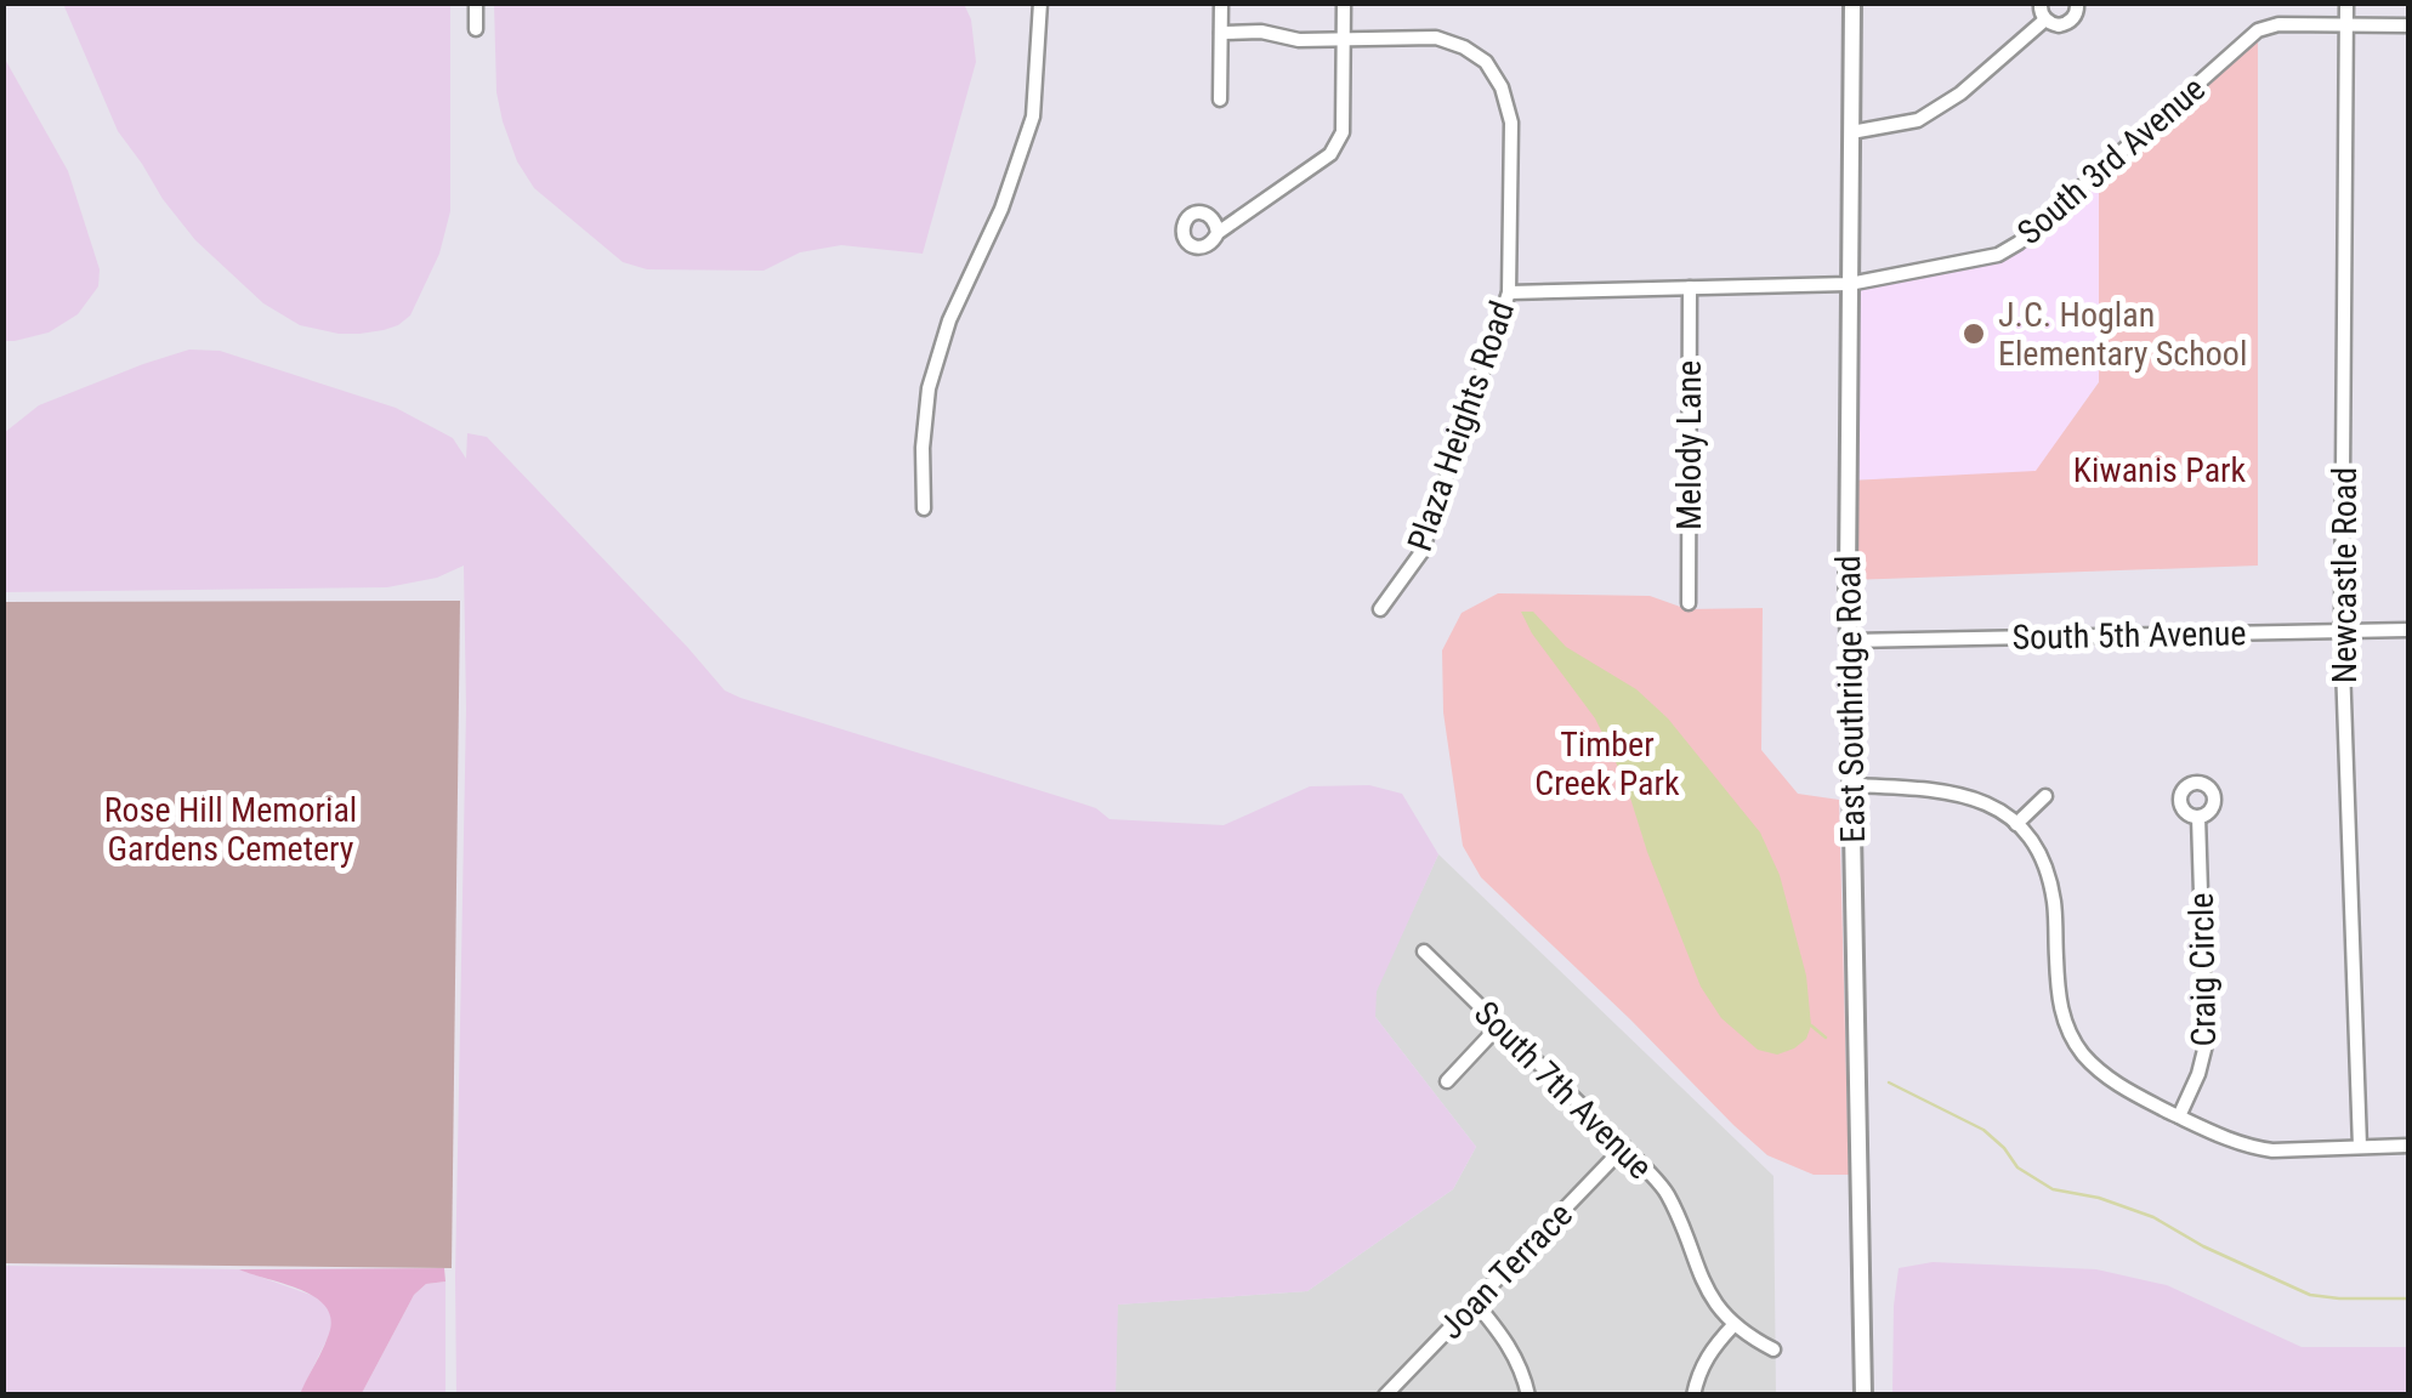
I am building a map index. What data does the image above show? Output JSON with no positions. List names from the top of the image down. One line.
{"streets":{"street":["South 3rd Avenue","Plaza Heights Road","Melody Lane","Newcastle Road","South 5th Avenue","East Southridge Road","Craig Circle","South 7th Avenue","Joan Terrace"]},"crossings":[["South 3rd Avenue","Plaza Heights Road"],["South 3rd Avenue","Melody Lane"],["South 3rd Avenue","Newcastle Road"],["South 3rd Avenue","East Southridge Road"],["Newcastle Road","South 5th Avenue"],["South 5th Avenue","East Southridge Road"],["South 7th Avenue","Joan Terrace"]],"parks":["Kiwanis Park","Timber Creek Park","Rose Hill Memorial Gardens Cemetery"],"places":["J.C. Hoglan Elementary School"]}
